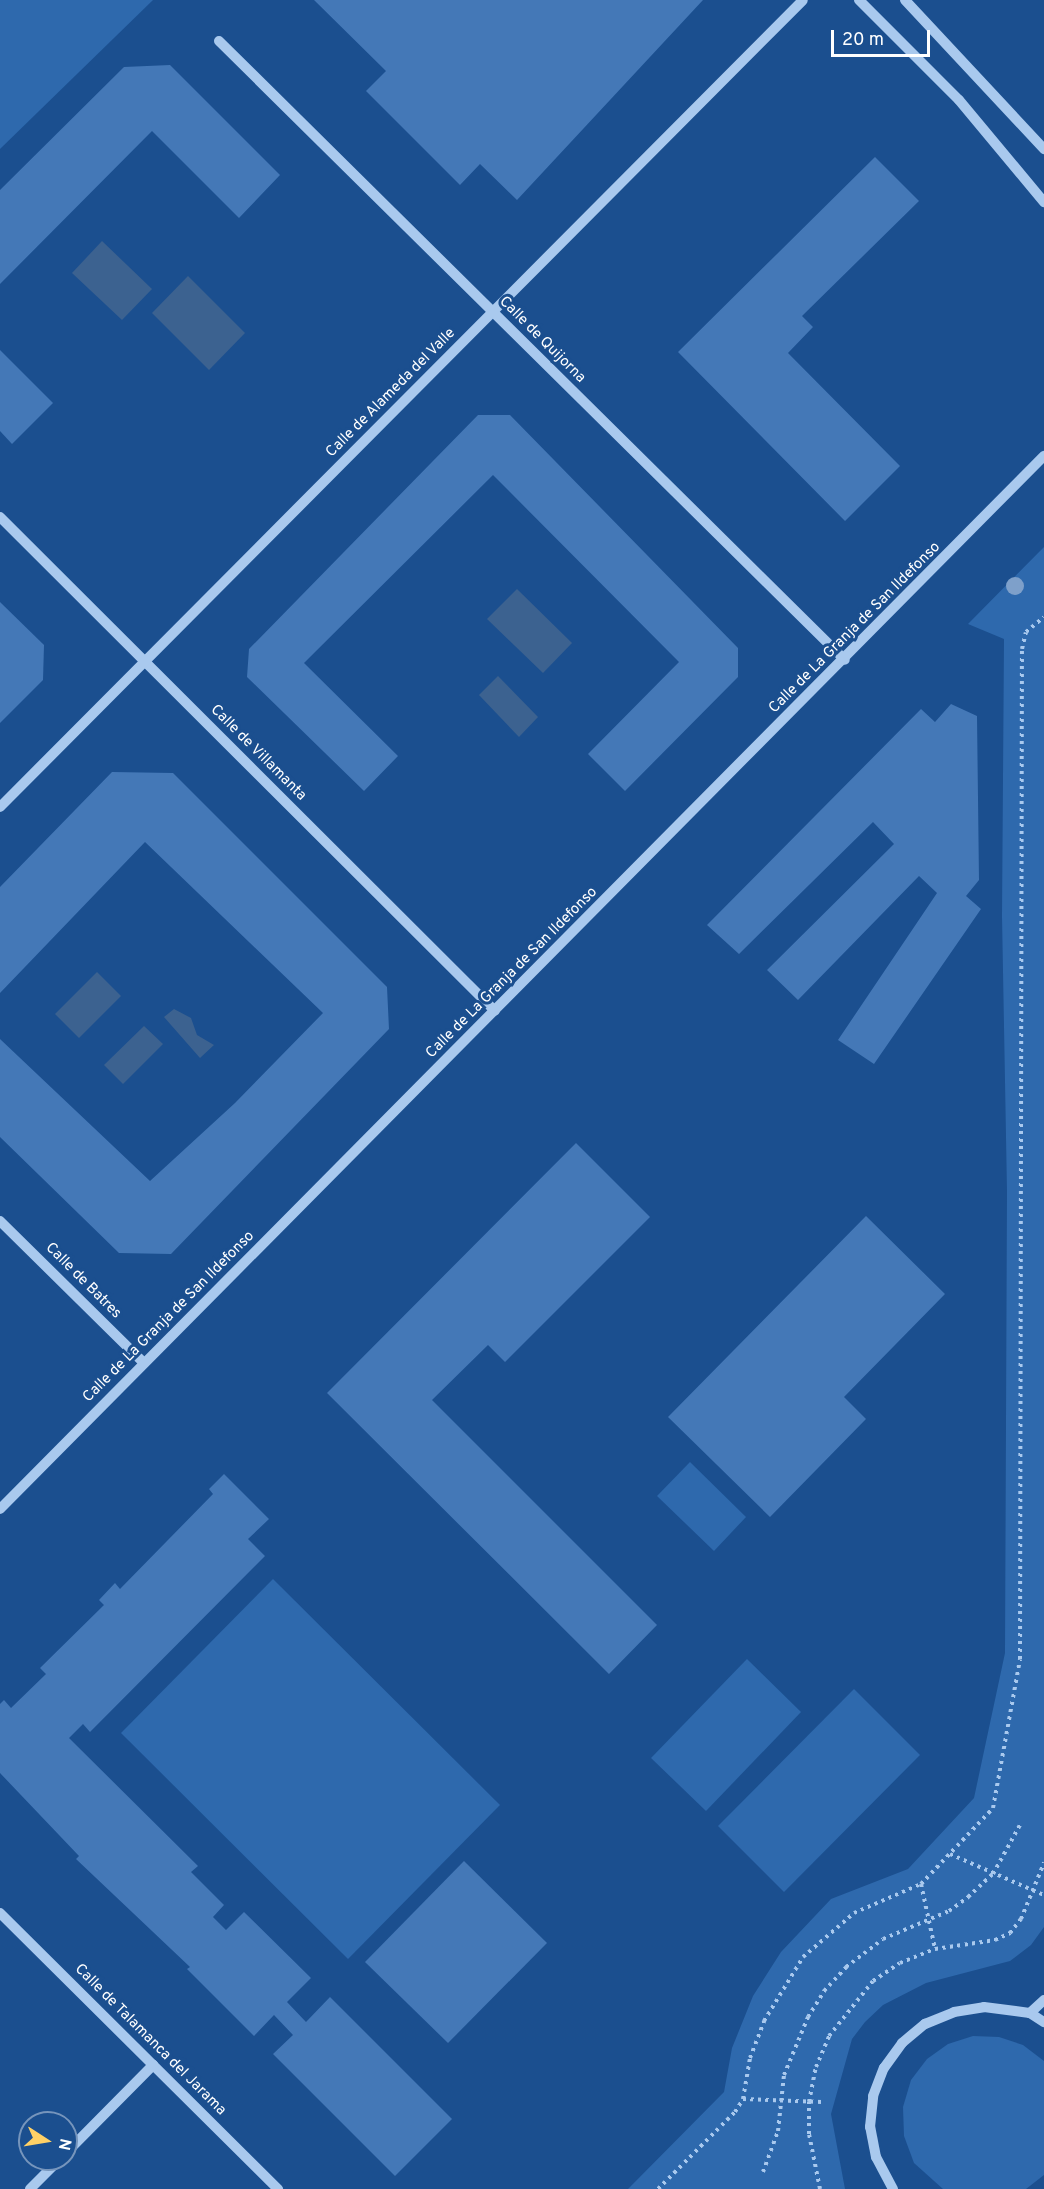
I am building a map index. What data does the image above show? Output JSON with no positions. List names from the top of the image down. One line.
{"streets":{"street":["Calle de Quijorna","Calle de Alameda del Valle","Calle de La Granja de San Ildefonso","Calle de Villamanta","Calle de Batres","Calle de Talamanca del Jarama"]},"crossings":[["Calle de Quijorna","Calle de Alameda del Valle"],["Calle de Quijorna","Calle de La Granja de San Ildefonso"],["Calle de Alameda del Valle","Calle de Villamanta"],["Calle de La Granja de San Ildefonso","Calle de Villamanta"],["Calle de La Granja de San Ildefonso","Calle de Batres"]],"scale_bar":"20 m","north":"right"}
